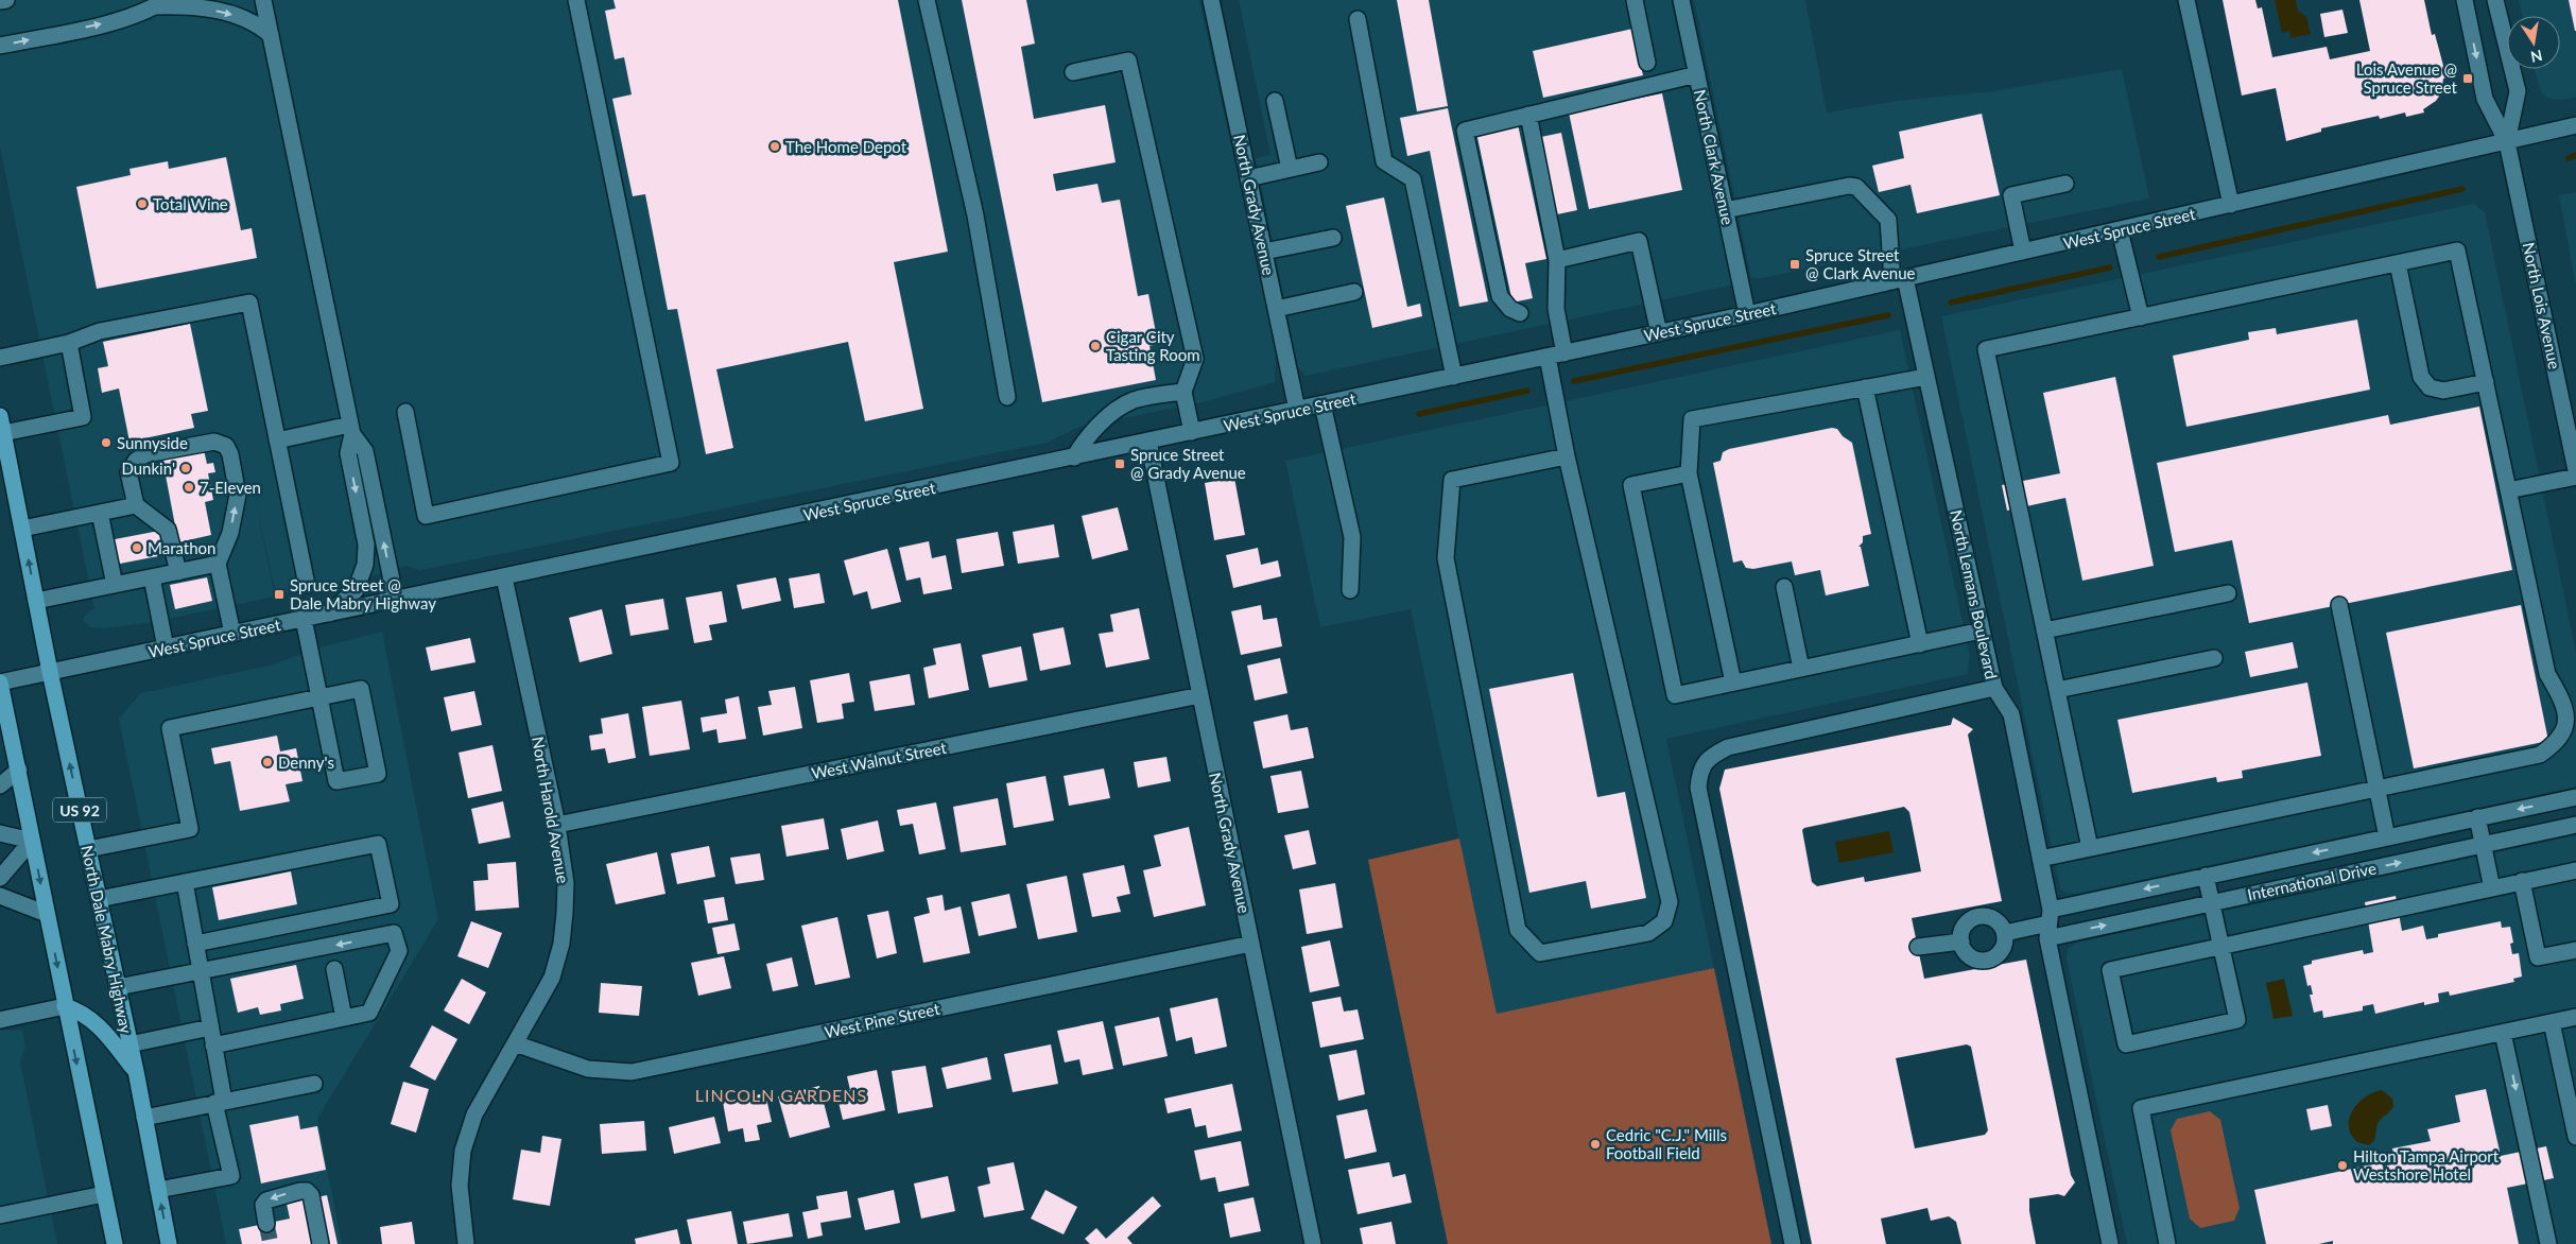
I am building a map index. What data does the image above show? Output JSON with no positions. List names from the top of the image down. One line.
{"streets":{"main road":["US 92","North Dale Mabry Highway"],"street":["North Clark Avenue","North Grady Avenue","West Spruce Street","North Lois Avenue","North Lemans Boulevard","West Walnut Street","North Harold Avenue","International Drive","West Pine Street"]},"crossings":[["North Clark Avenue","West Spruce Street"],["North Clark Avenue","North Lemans Boulevard"],["North Grady Avenue","West Spruce Street"],["North Grady Avenue","West Walnut Street"],["North Grady Avenue","West Pine Street"],["West Spruce Street","North Lois Avenue"],["West Spruce Street","North Lemans Boulevard"],["West Spruce Street","US 92"],["West Spruce Street","North Harold Avenue"],["West Spruce Street","North Dale Mabry Highway"],["North Lemans Boulevard","International Drive"],["West Walnut Street","North Harold Avenue"],["North Harold Avenue","West Pine Street"]],"districts":["LINCOLN GARDENS"],"places":{"transit":["Lois Avenue @ Spruce Street","Spruce Street @ Clark Avenue","Spruce Street @ Grady Avenue","Spruce Street @ Dale Mabry Highway"],"other":["The Home Depot","Total Wine","Cigar City Tasting Room","Sunnyside","Dunkin'","7-Eleven","Marathon","Denny's","Cedric \"C.J.\" Mills Football Field","Hilton Tampa Airport Westshore Hotel"]},"north":"bottom"}
